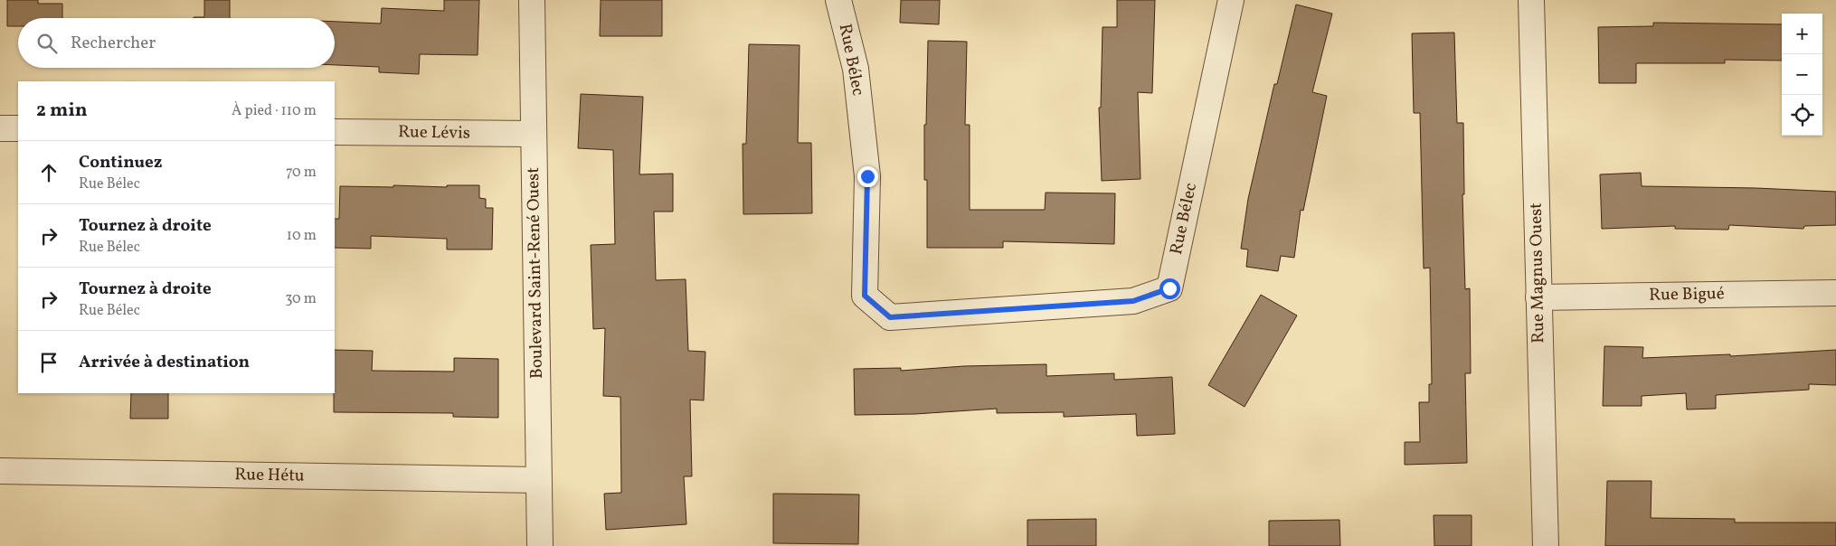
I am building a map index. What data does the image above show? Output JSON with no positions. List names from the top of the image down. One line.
{"streets":{"street":["Rue Bélec","Rue Lévis","Boulevard Saint-René Ouest","Rue Magnus Ouest","Rue Bigué","Rue Hétu"]},"crossings":[["Rue Lévis","Boulevard Saint-René Ouest"],["Boulevard Saint-René Ouest","Rue Hétu"],["Rue Magnus Ouest","Rue Bigué"]],"page":{"map_buttons":["+","−"],"search":"Rechercher","heading":["2 min","À pied · 110 m"],"list":[["Continuez","Rue Bélec","70 m"],["Tournez à droite","Rue Bélec","10 m"],["Tournez à droite","Rue Bélec","30 m"],"Arrivée à destination"]}}
